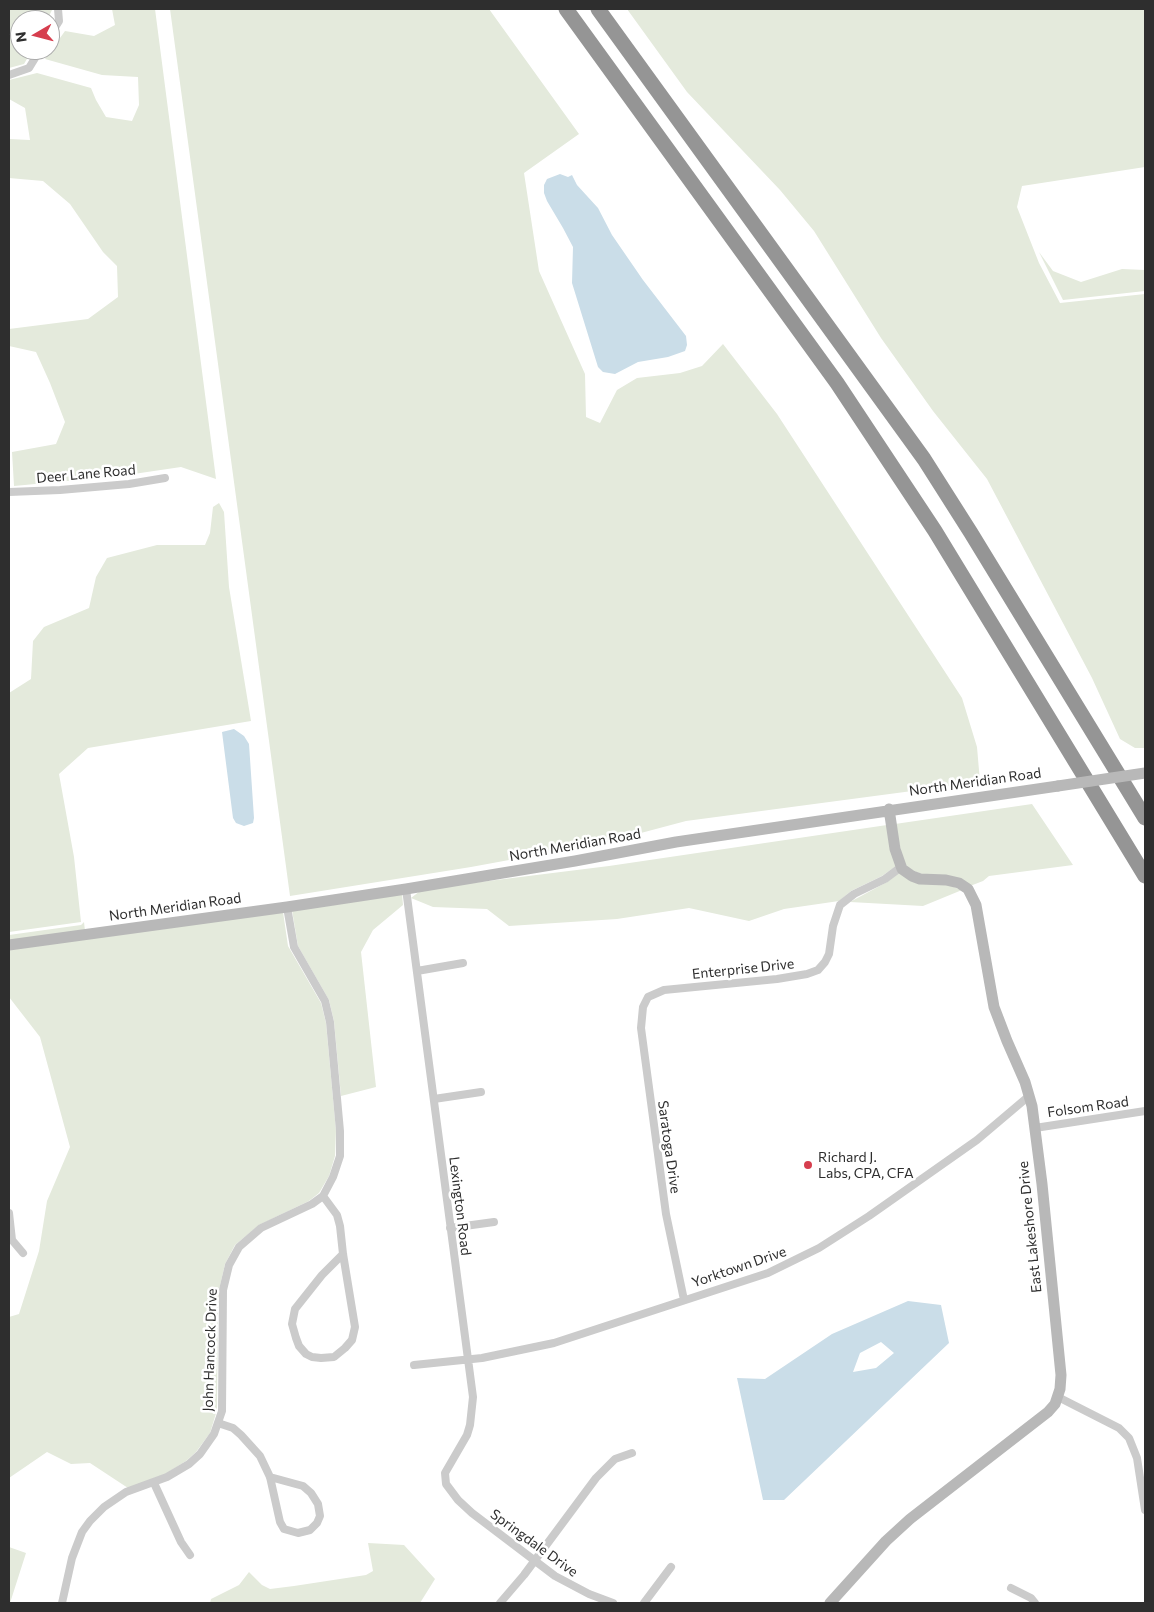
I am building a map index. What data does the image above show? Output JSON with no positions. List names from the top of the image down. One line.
{"streets":{"main road":["North Meridian Road","East Lakeshore Drive"],"street":["Deer Lane Road","Enterprise Drive","Folsom Road","Saratoga Drive","Lexington Road","Yorktown Drive","John Hancock Drive","Springdale Drive"]},"crossings":[["North Meridian Road","Lexington Road"],["Enterprise Drive","Saratoga Drive"],["Enterprise Drive","East Lakeshore Drive"],["Folsom Road","East Lakeshore Drive"],["Saratoga Drive","Yorktown Drive"],["Lexington Road","Yorktown Drive"],["Lexington Road","Springdale Drive"],["East Lakeshore Drive","Yorktown Drive"]],"places":["Richard J. Labs, CPA, CFA"],"north":"left"}
